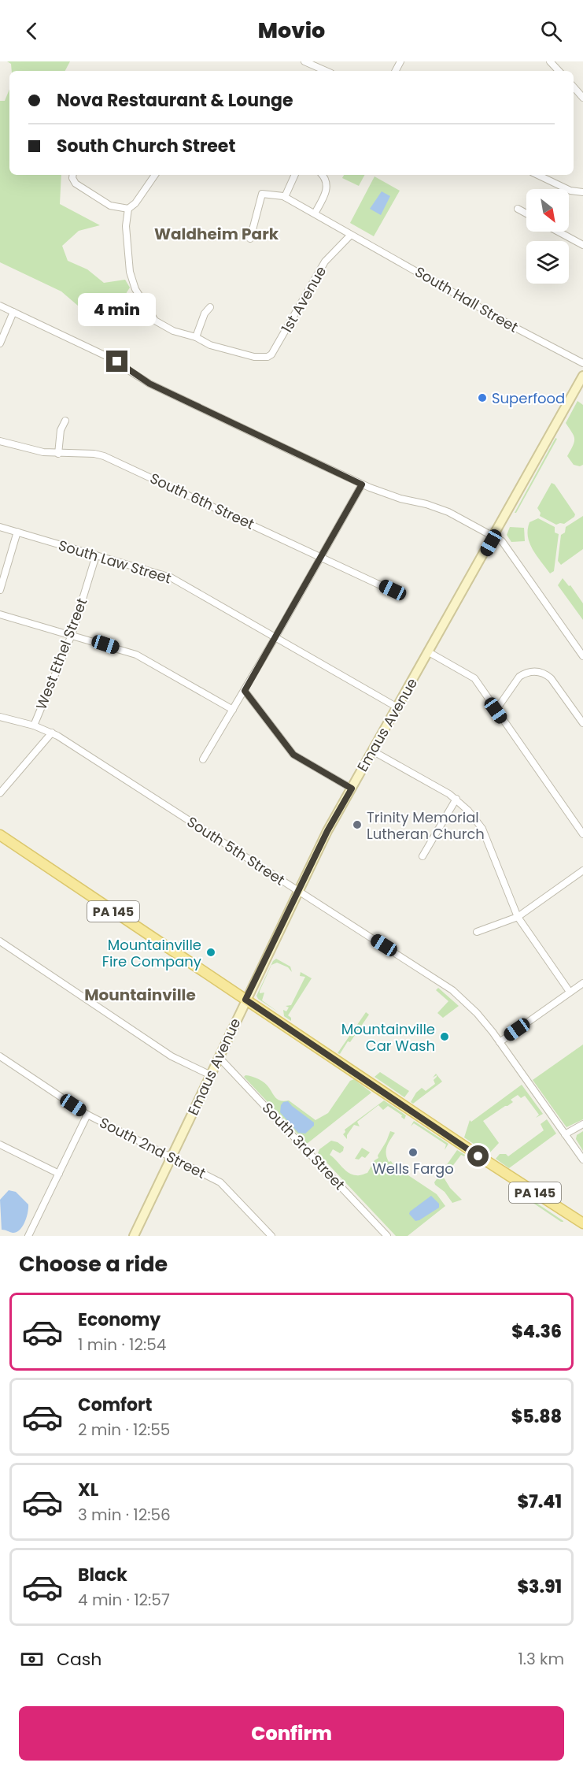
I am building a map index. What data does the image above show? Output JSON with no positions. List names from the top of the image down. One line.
{"streets":{"main road":["Emaus Avenue","PA 145"],"street":["1st Avenue","South Hall Street","South 6th Street","South Law Street","West Ethel Street","South 5th Street","South 3rd Street","South 2nd Street"]},"crossings":[["1st Avenue","South Hall Street"],["South Law Street","West Ethel Street"],["South Law Street","Emaus Avenue"],["West Ethel Street","South 5th Street"],["Emaus Avenue","South 5th Street"],["Emaus Avenue","PA 145"],["Emaus Avenue","South 3rd Street"],["Emaus Avenue","South 2nd Street"]],"districts":["Waldheim Park","Mountainville"],"places":["Superfood","Trinity Memorial Lutheran Church","Mountainville Fire Company","Mountainville Car Wash","Wells Fargo"],"north":"bottom right","page":{"header":"Movio","banner":["Nova Restaurant & Lounge","South Church Street"],"bubble":"4 min","heading":"Choose a ride","list":[{"name":"Economy","note":"1 min · 12:54","value":"$4.36"},{"name":"Comfort","note":"2 min · 12:55","value":"$5.88"},{"name":"XL","note":"3 min · 12:56","value":"$7.41"},{"name":"Black","note":"4 min · 12:57","value":"$3.91"}],"pay":["Cash","1.3 km"],"buttons":"Confirm"}}
